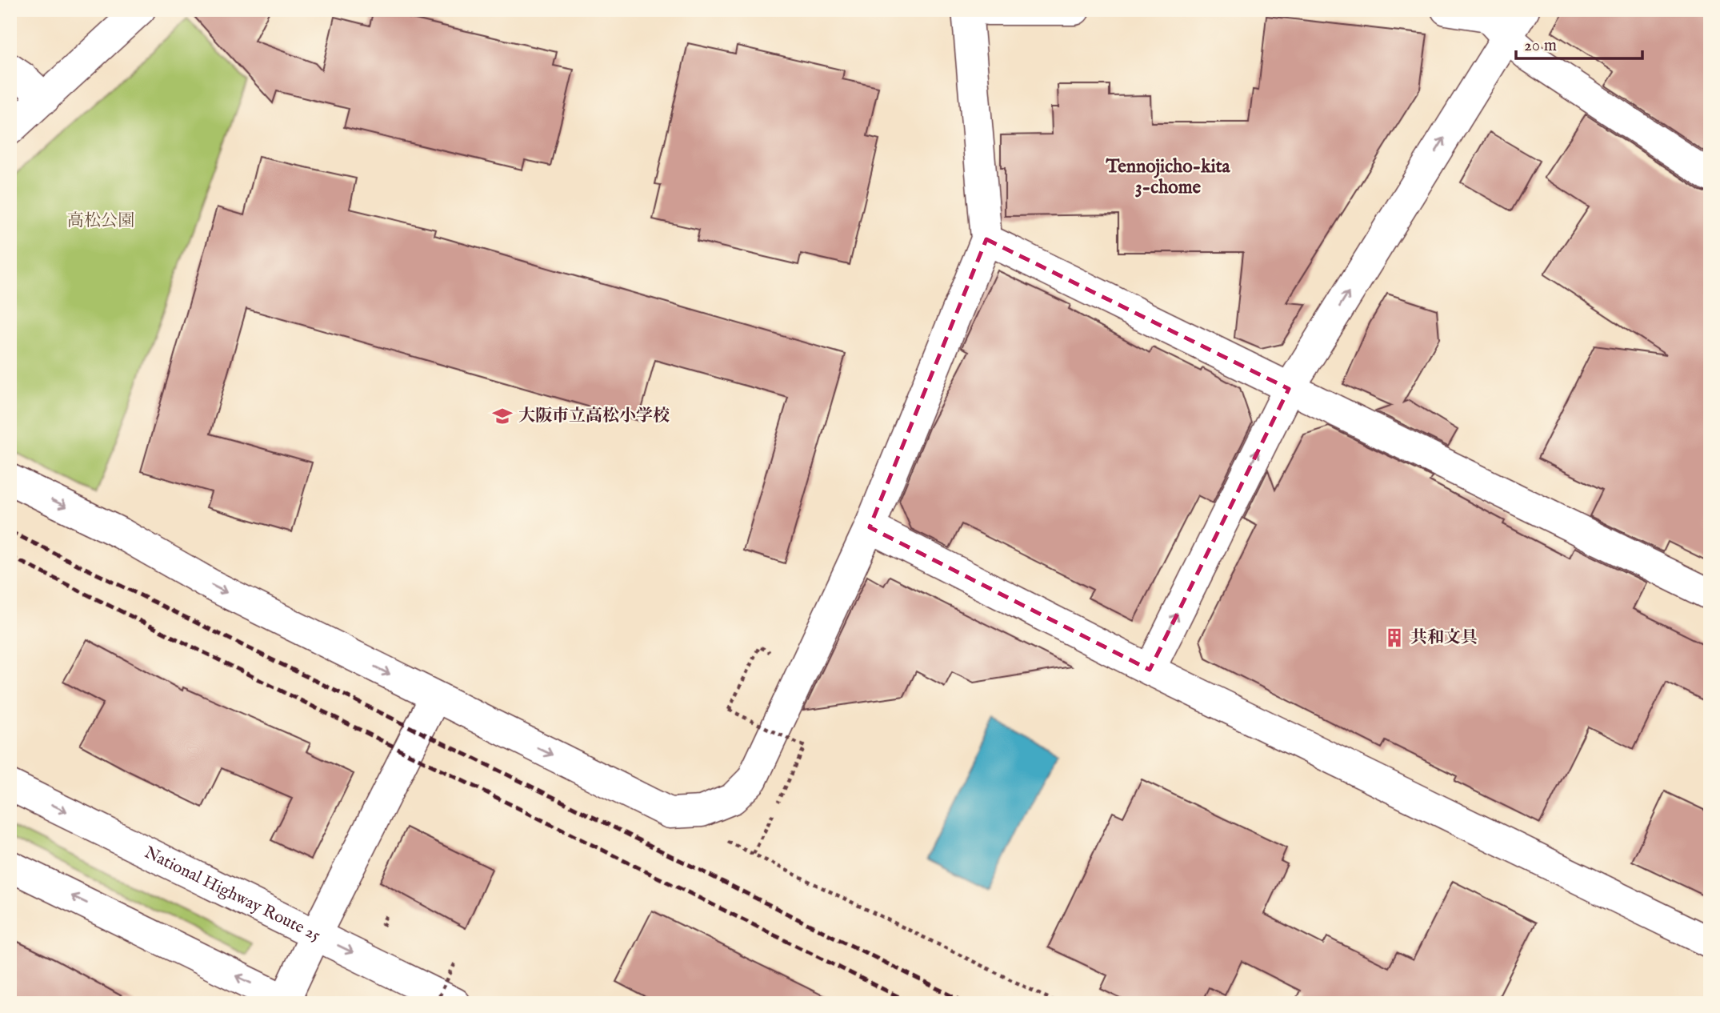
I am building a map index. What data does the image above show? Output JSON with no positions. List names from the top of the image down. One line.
{"streets":{"main road":["National Highway Route 25"]},"districts":["Tennojicho-kita 3-chome"],"parks":["高松公園"],"places":{"school or university":["大阪市立高松小学校"],"building":["共和文具"]},"scale_bar":"20 m"}
